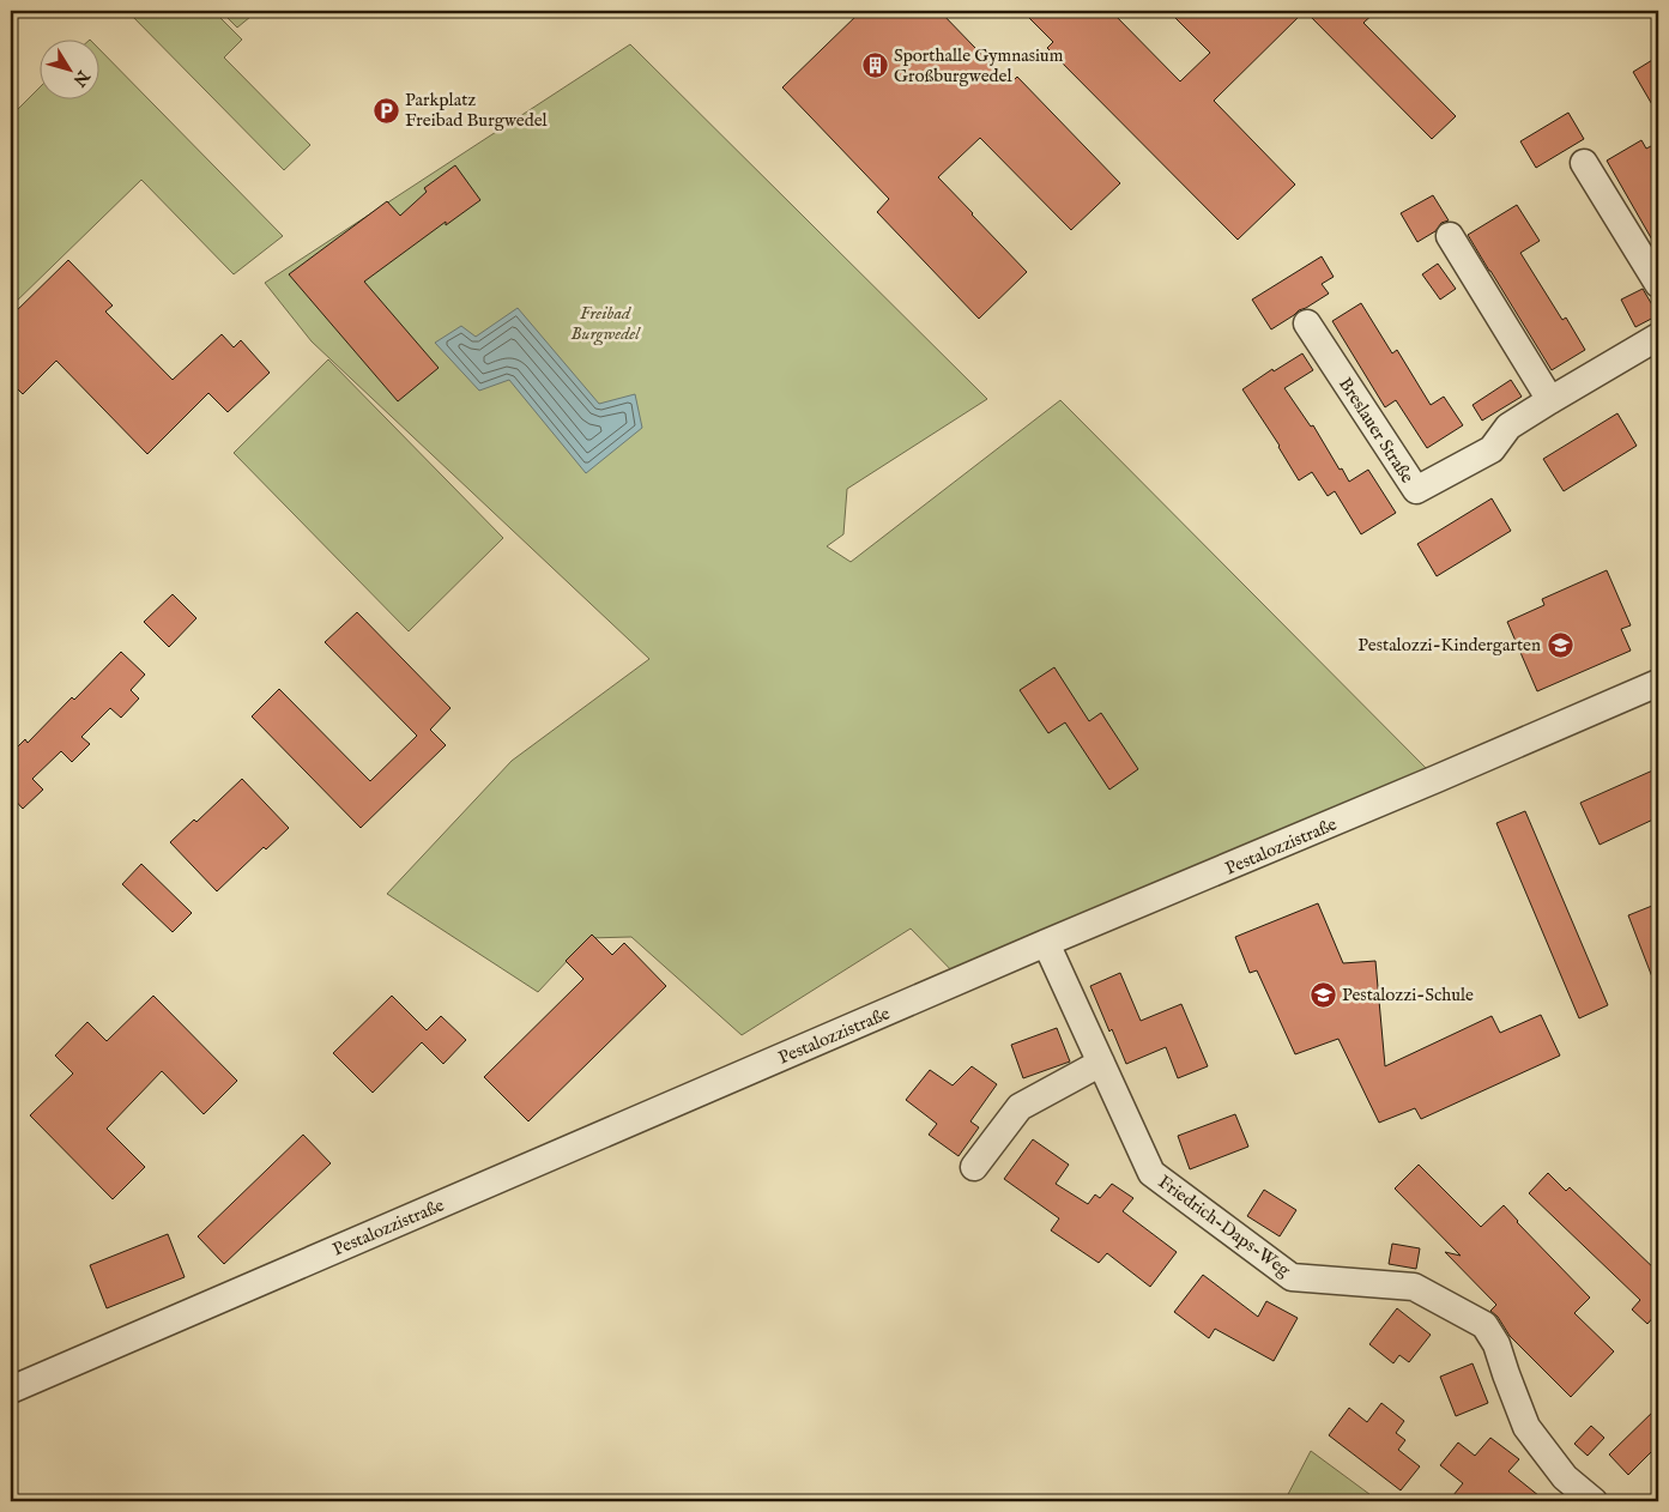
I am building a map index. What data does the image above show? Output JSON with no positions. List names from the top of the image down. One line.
{"streets":{"street":["Breslauer Straße","Pestalozzistraße","Friedrich-Daps-Weg"]},"crossings":[["Pestalozzistraße","Friedrich-Daps-Weg"]],"parks":["Freibad Burgwedel"],"places":{"building":["Sporthalle Gymnasium Großburgwedel"],"parking":["Parkplatz Freibad Burgwedel"],"school or university":["Pestalozzi-Kindergarten","Pestalozzi-Schule"]},"north":"bottom right"}
